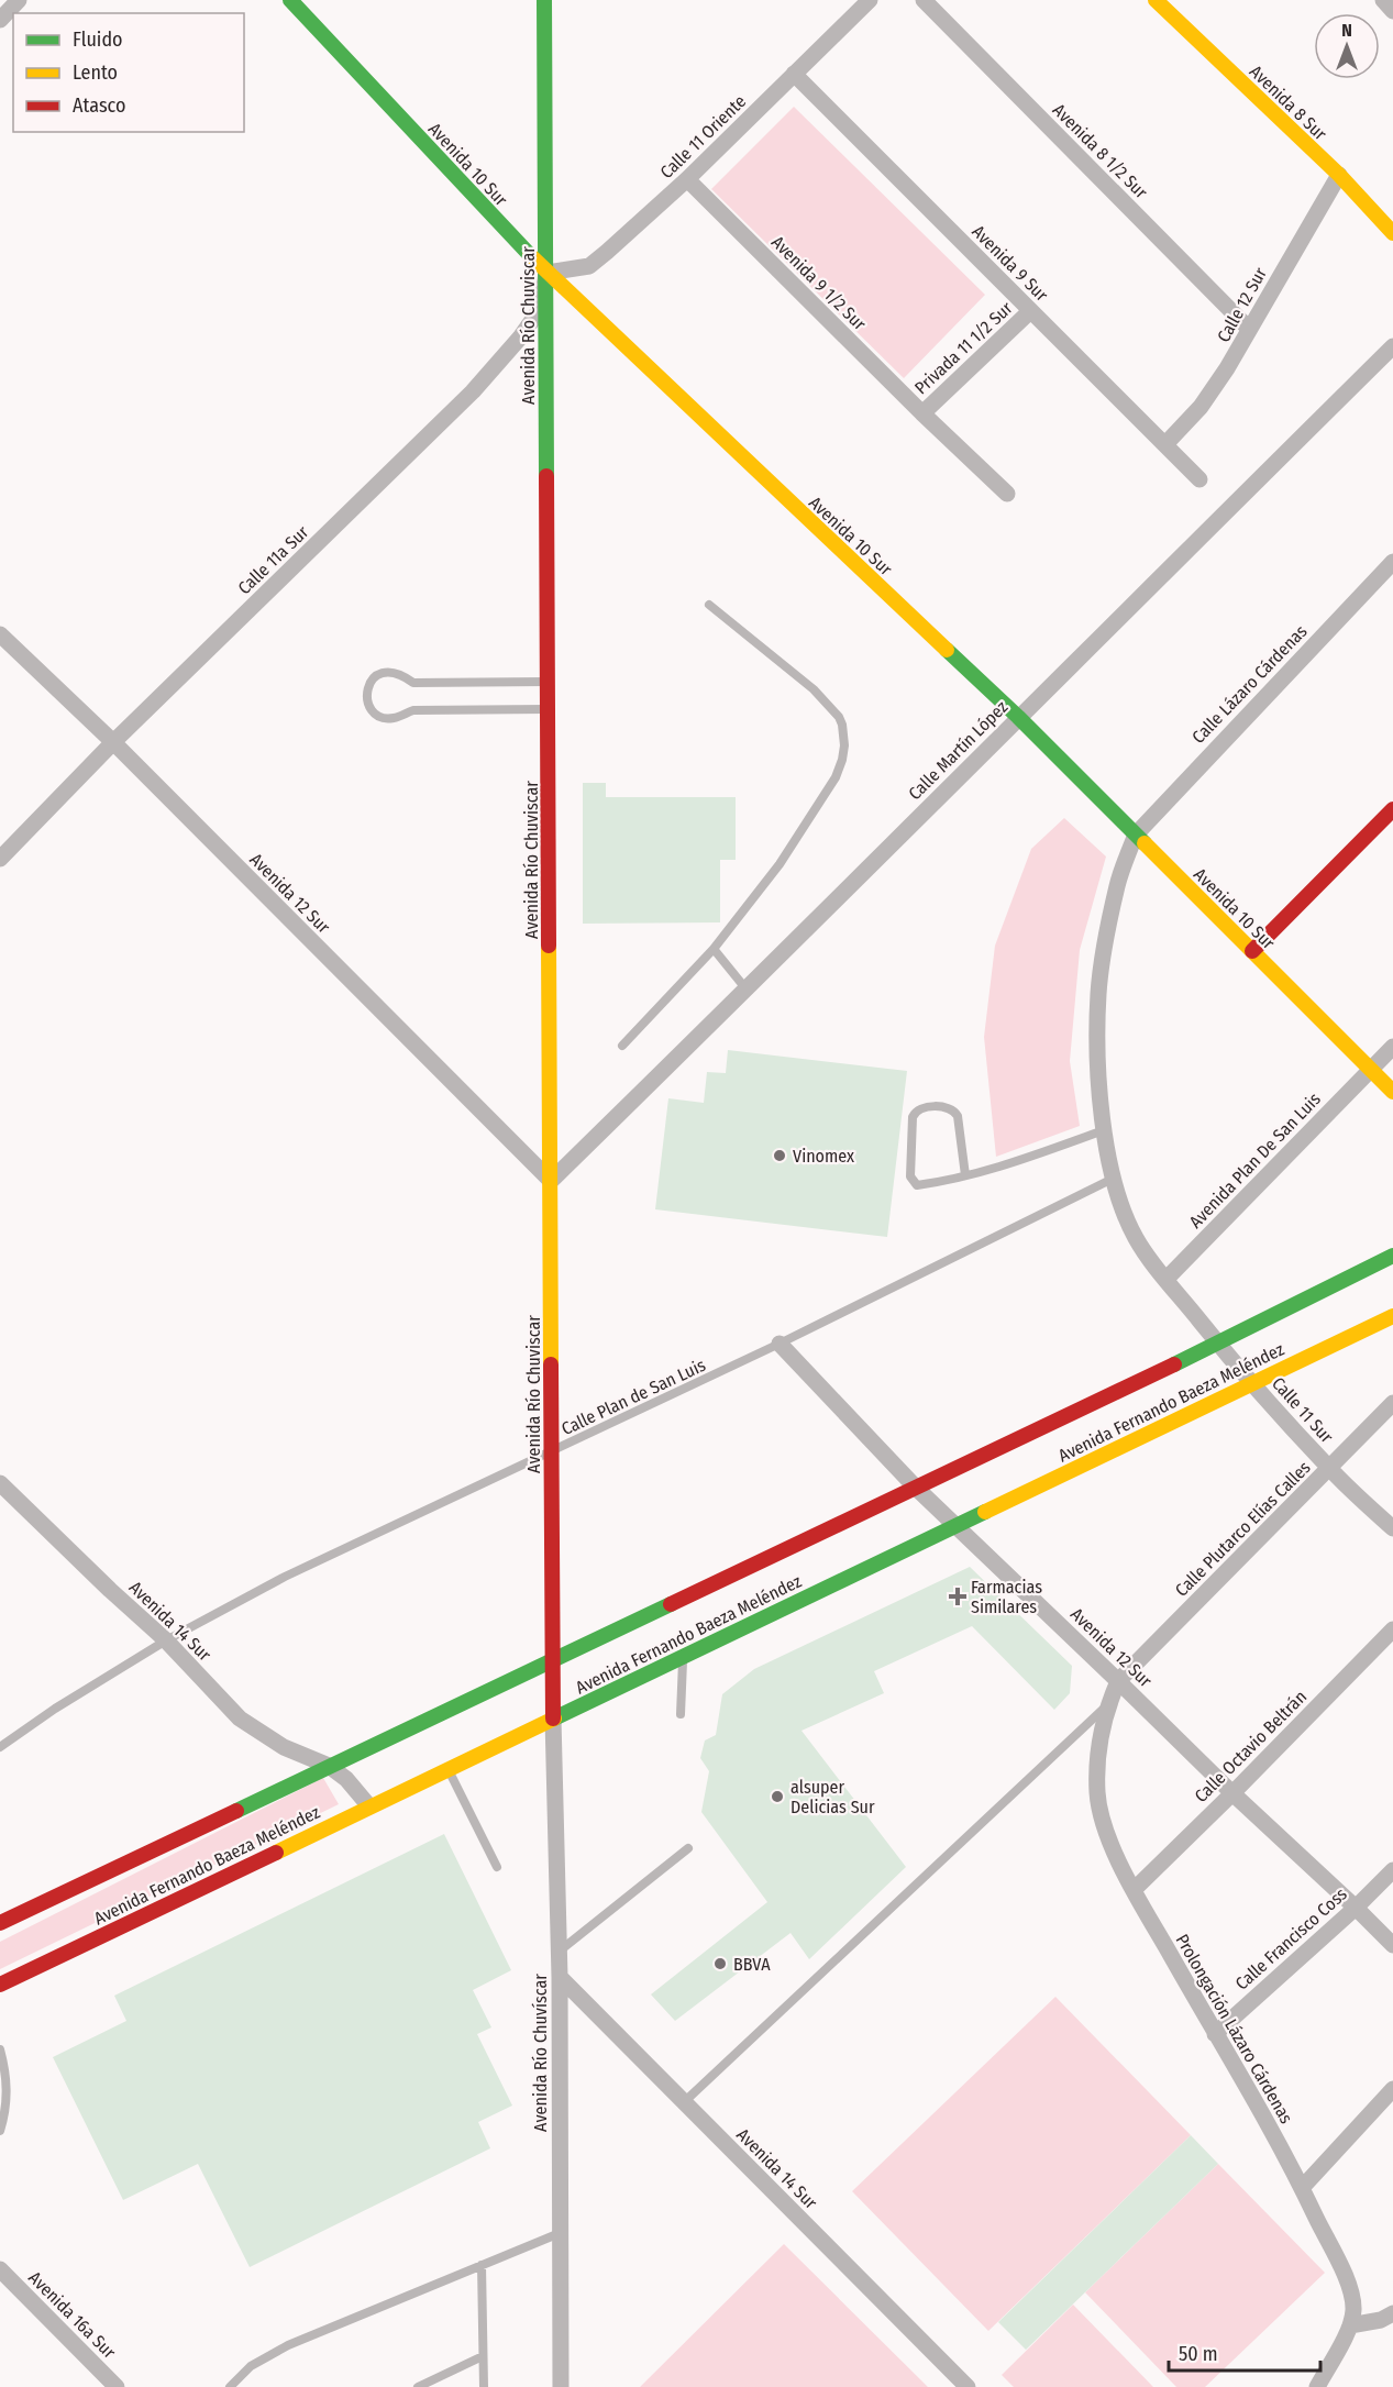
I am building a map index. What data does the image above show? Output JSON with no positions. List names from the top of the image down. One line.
{"streets":{"main road":["Avenida 8 Sur","Avenida 10 Sur","Avenida Río Chuviscar","Avenida Fernando Baeza Meléndez"],"street":["Calle 11 Oriente","Avenida 8 1/2 Sur","Avenida 9 Sur","Avenida 9 1/2 Sur","Calle 12 Sur","Privada 11 1/2 Sur","Calle 11a Sur","Calle Lázaro Cárdenas","Calle Martín López","Avenida 12 Sur","Avenida Plan De San Luis","Calle 11 Sur","Calle Plutarco Elías Calles","Avenida 14 Sur","Calle Octavio Beltrán","Calle Francisco Coss","Prolongación Lázaro Cárdenas","Avenida Río Chuvíscar","Avenida 16a Sur"],"lane":["Calle Plan de San Luis"]},"crossings":[["Avenida 8 Sur","Calle 12 Sur"],["Calle 11 Oriente","Avenida 10 Sur"],["Calle 11 Oriente","Avenida 9 Sur"],["Calle 11 Oriente","Avenida 9 1/2 Sur"],["Calle 11 Oriente","Avenida Río Chuviscar"],["Calle 11 Oriente","Calle 11a Sur"],["Avenida 8 1/2 Sur","Calle 12 Sur"],["Avenida 10 Sur","Avenida Río Chuviscar"],["Avenida 10 Sur","Calle 11a Sur"],["Avenida 10 Sur","Calle Lázaro Cárdenas"],["Avenida 10 Sur","Calle Martín López"],["Avenida 10 Sur","Avenida Plan De San Luis"],["Avenida 9 Sur","Calle 12 Sur"],["Avenida 9 Sur","Privada 11 1/2 Sur"],["Avenida 9 1/2 Sur","Privada 11 1/2 Sur"],["Avenida Río Chuviscar","Calle 11a Sur"],["Avenida Río Chuviscar","Calle Martín López"],["Avenida Río Chuviscar","Avenida 12 Sur"],["Avenida Río Chuviscar","Calle Plan de San Luis"],["Avenida Río Chuviscar","Avenida Fernando Baeza Meléndez"],["Avenida Río Chuviscar","Avenida Río Chuvíscar"],["Calle 11a Sur","Avenida 12 Sur"],["Calle Martín López","Avenida 12 Sur"],["Avenida 12 Sur","Calle Plan de San Luis"],["Avenida 12 Sur","Avenida Fernando Baeza Meléndez"],["Avenida 12 Sur","Calle Plutarco Elías Calles"],["Avenida 12 Sur","Calle Octavio Beltrán"],["Avenida 12 Sur","Calle Francisco Coss"],["Avenida 12 Sur","Prolongación Lázaro Cárdenas"],["Avenida Plan De San Luis","Calle 11 Sur"],["Calle Plan de San Luis","Avenida 14 Sur"],["Avenida Fernando Baeza Meléndez","Calle 11 Sur"],["Avenida Fernando Baeza Meléndez","Avenida 14 Sur"],["Avenida Fernando Baeza Meléndez","Avenida Río Chuvíscar"],["Calle 11 Sur","Calle Plutarco Elías Calles"],["Calle Plutarco Elías Calles","Prolongación Lázaro Cárdenas"],["Avenida 14 Sur","Avenida Río Chuvíscar"],["Calle Octavio Beltrán","Prolongación Lázaro Cárdenas"],["Calle Francisco Coss","Prolongación Lázaro Cárdenas"]],"places":{"other":["Vinomex","alsuper Delicias Sur","BBVA"],"health":["Farmacias Similares"]},"legend":["Fluido","Lento","Atasco"],"scale_bar":"50 m","north":"top"}
